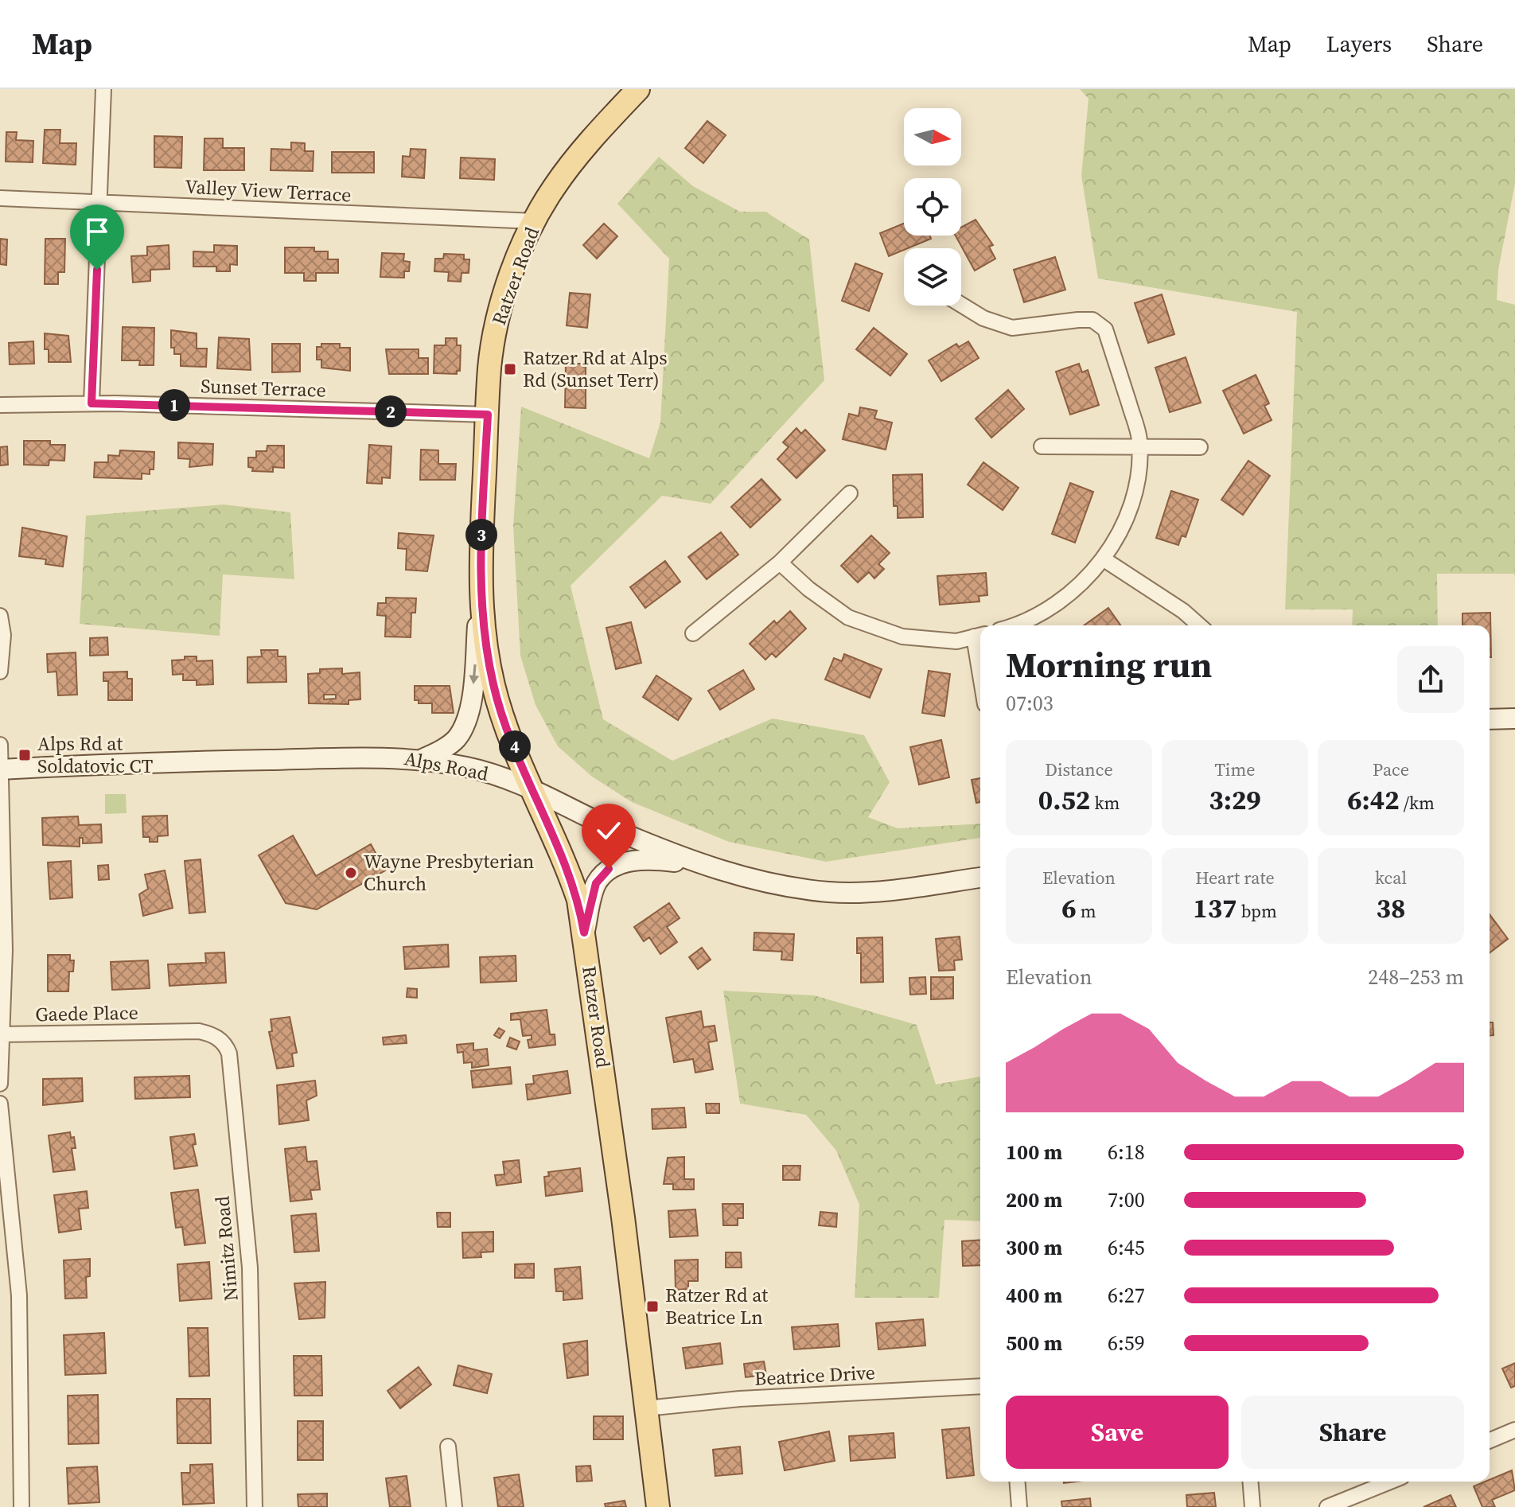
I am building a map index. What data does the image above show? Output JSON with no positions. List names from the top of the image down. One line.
{"streets":{"main road":["Ratzer Road","Alps Road"],"street":["Valley View Terrace","Sunset Terrace","Gaede Place","Nimitz Road","Beatrice Drive"]},"crossings":[["Valley View Terrace","Ratzer Road"],["Ratzer Road","Sunset Terrace"],["Ratzer Road","Alps Road"],["Ratzer Road","Beatrice Drive"],["Gaede Place","Nimitz Road"]],"places":{"transit":["Ratzer Rd at Alps Rd (Sunset Terr)","Alps Rd at Soldatovic CT","Ratzer Rd at Beatrice Ln"],"other":["Wayne Presbyterian Church"]},"north":"right","page":{"header":"Map","nav":["Map","Layers","Share"],"pins":["1","2","3","4"],"heading":["Morning run","07:03"],"stats":[["Distance","0.52 km"],["Time","3:29"],["Pace","6:42 /km"],["Elevation","6 m"],["Heart rate","137 bpm"],["kcal","38"]],"chart":["Elevation","248–253 m"],"list":[{"name":"100 m","note":"6:18"},{"name":"200 m","note":"7:00"},{"name":"300 m","note":"6:45"},{"name":"400 m","note":"6:27"},{"name":"500 m","note":"6:59"}],"buttons":["Save","Share"]}}
